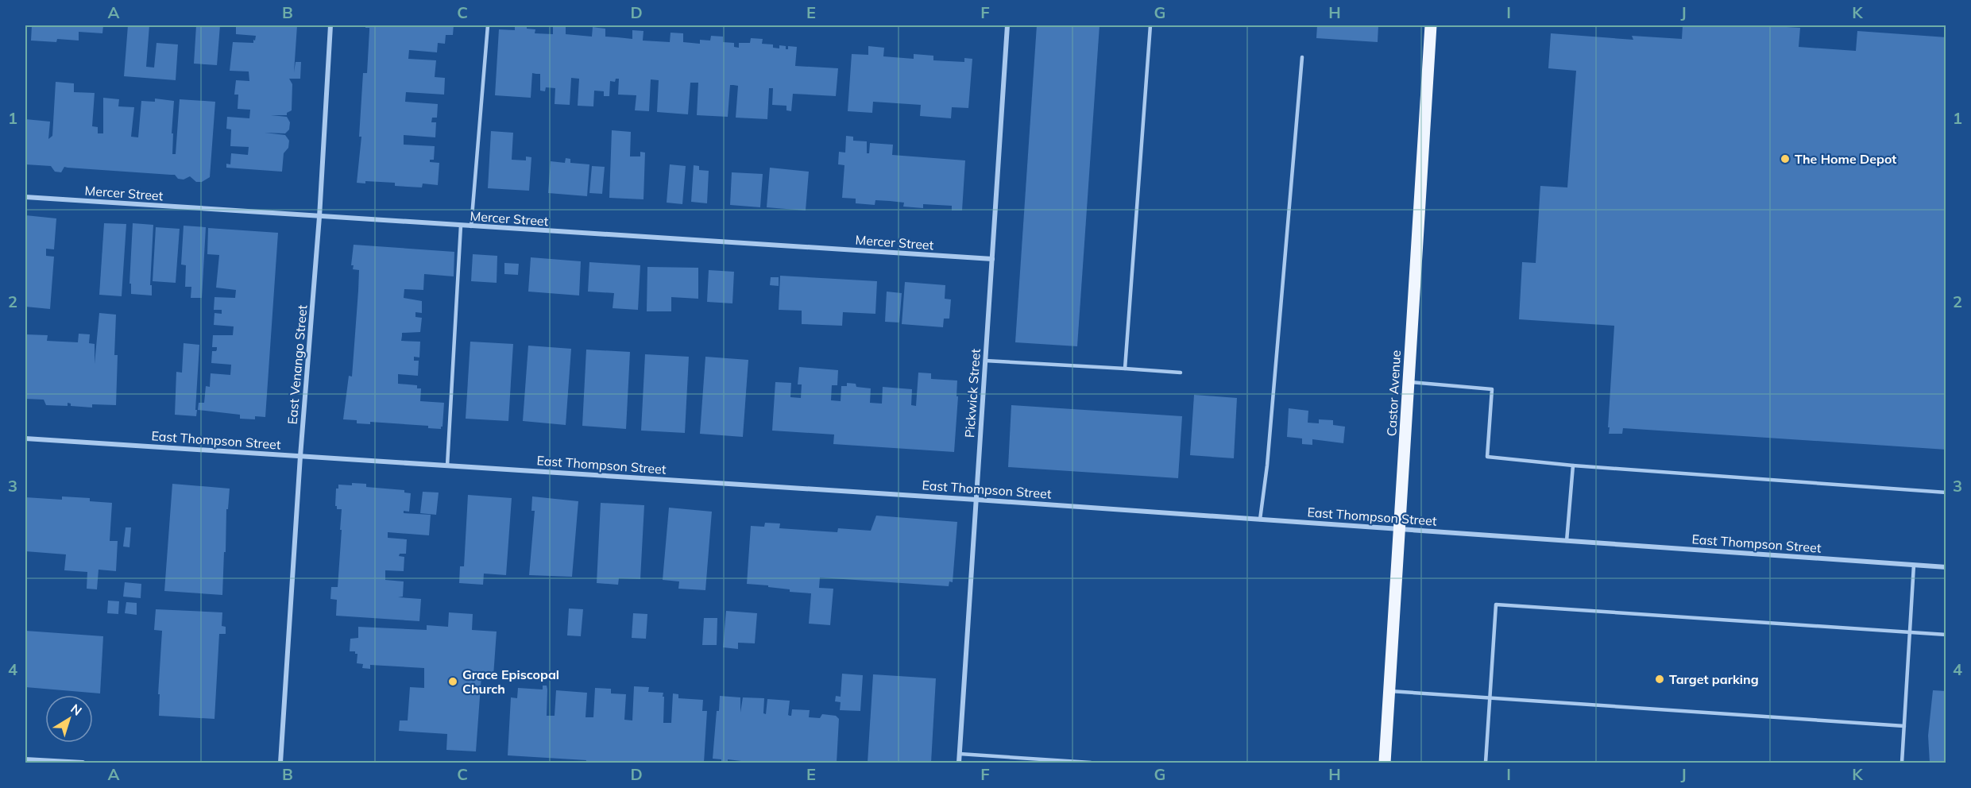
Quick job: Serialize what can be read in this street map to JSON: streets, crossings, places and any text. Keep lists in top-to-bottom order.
{
  "streets": {
    "main road": ["Castor Avenue"],
    "street": [
      "Mercer Street",
      "East Venango Street",
      "Pickwick Street",
      "East Thompson Street"
    ]
  },
  "crossings": [
    ["Mercer Street", "East Venango Street"],
    ["Mercer Street", "Pickwick Street"],
    ["East Venango Street", "East Thompson Street"],
    ["Pickwick Street", "East Thompson Street"],
    ["Castor Avenue", "East Thompson Street"]
  ],
  "places": ["The Home Depot", "Target parking", "Grace Episcopal Church"],
  "north": "top right",
  "grid": {
    "columns": [
      "A",
      "B",
      "C",
      "D",
      "E",
      "F",
      "G",
      "H",
      "I",
      "J",
      "K"
    ],
    "rows": [
      "1",
      "2",
      "3",
      "4"
    ]
  }
}
